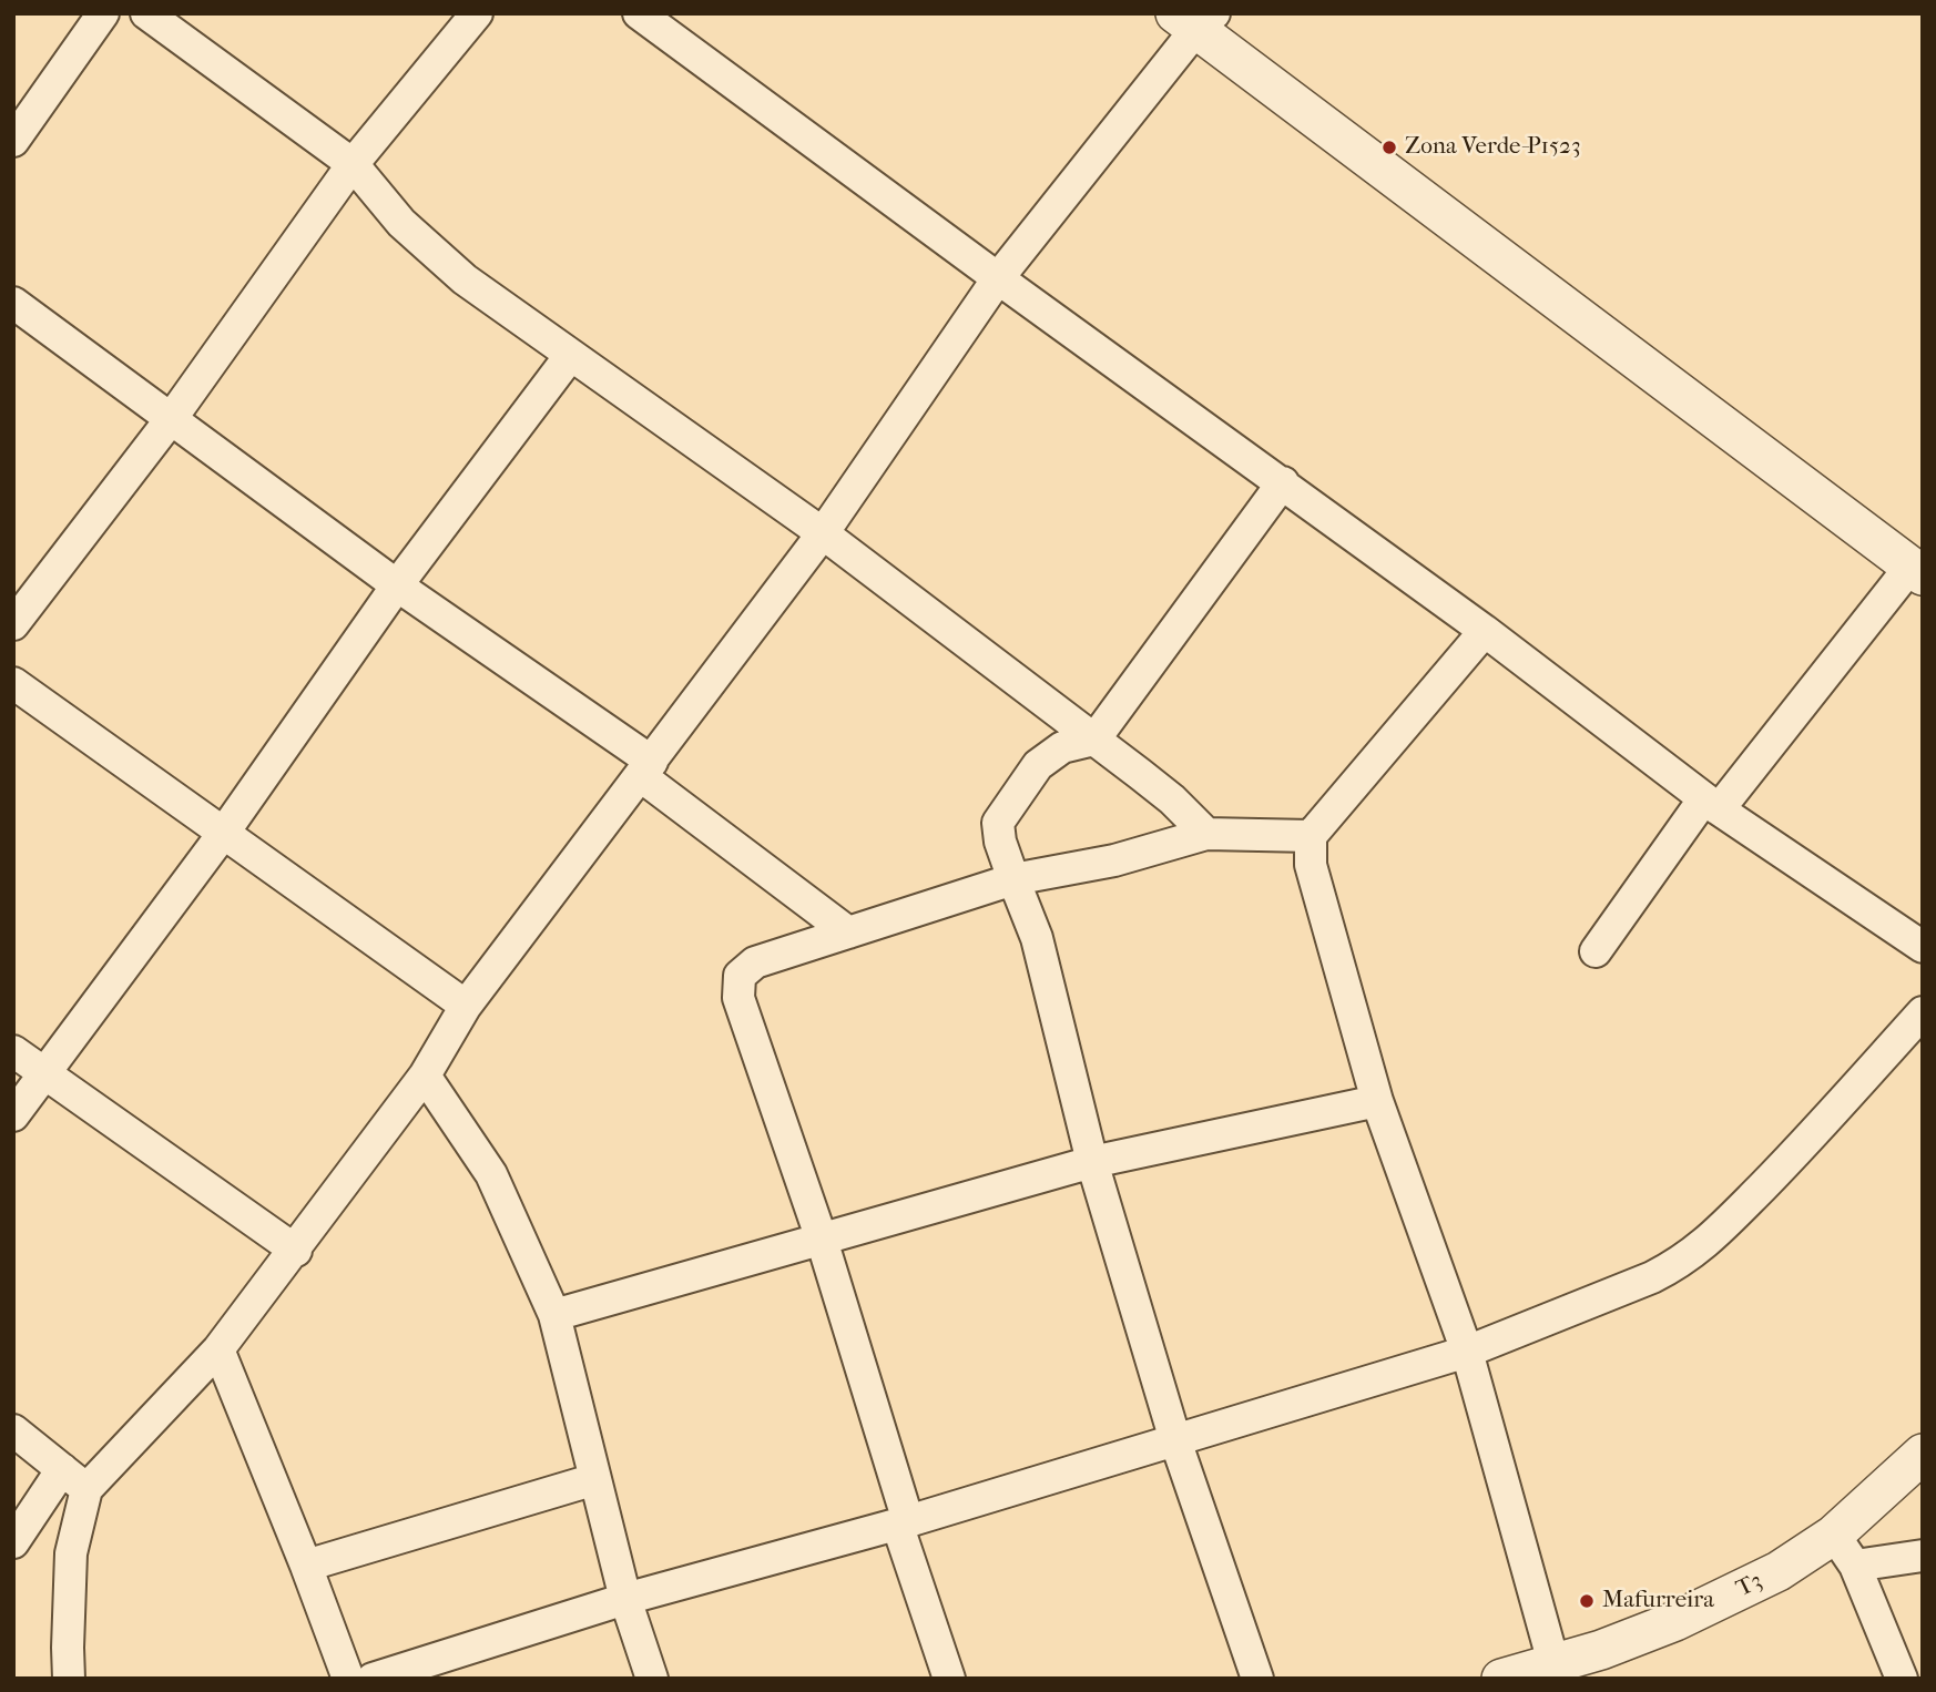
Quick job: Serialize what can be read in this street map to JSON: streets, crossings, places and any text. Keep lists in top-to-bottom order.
{
  "streets": {
    "street": ["T3"]
  },
  "places": ["Zona Verde-P1523", "Mafurreira"]
}
